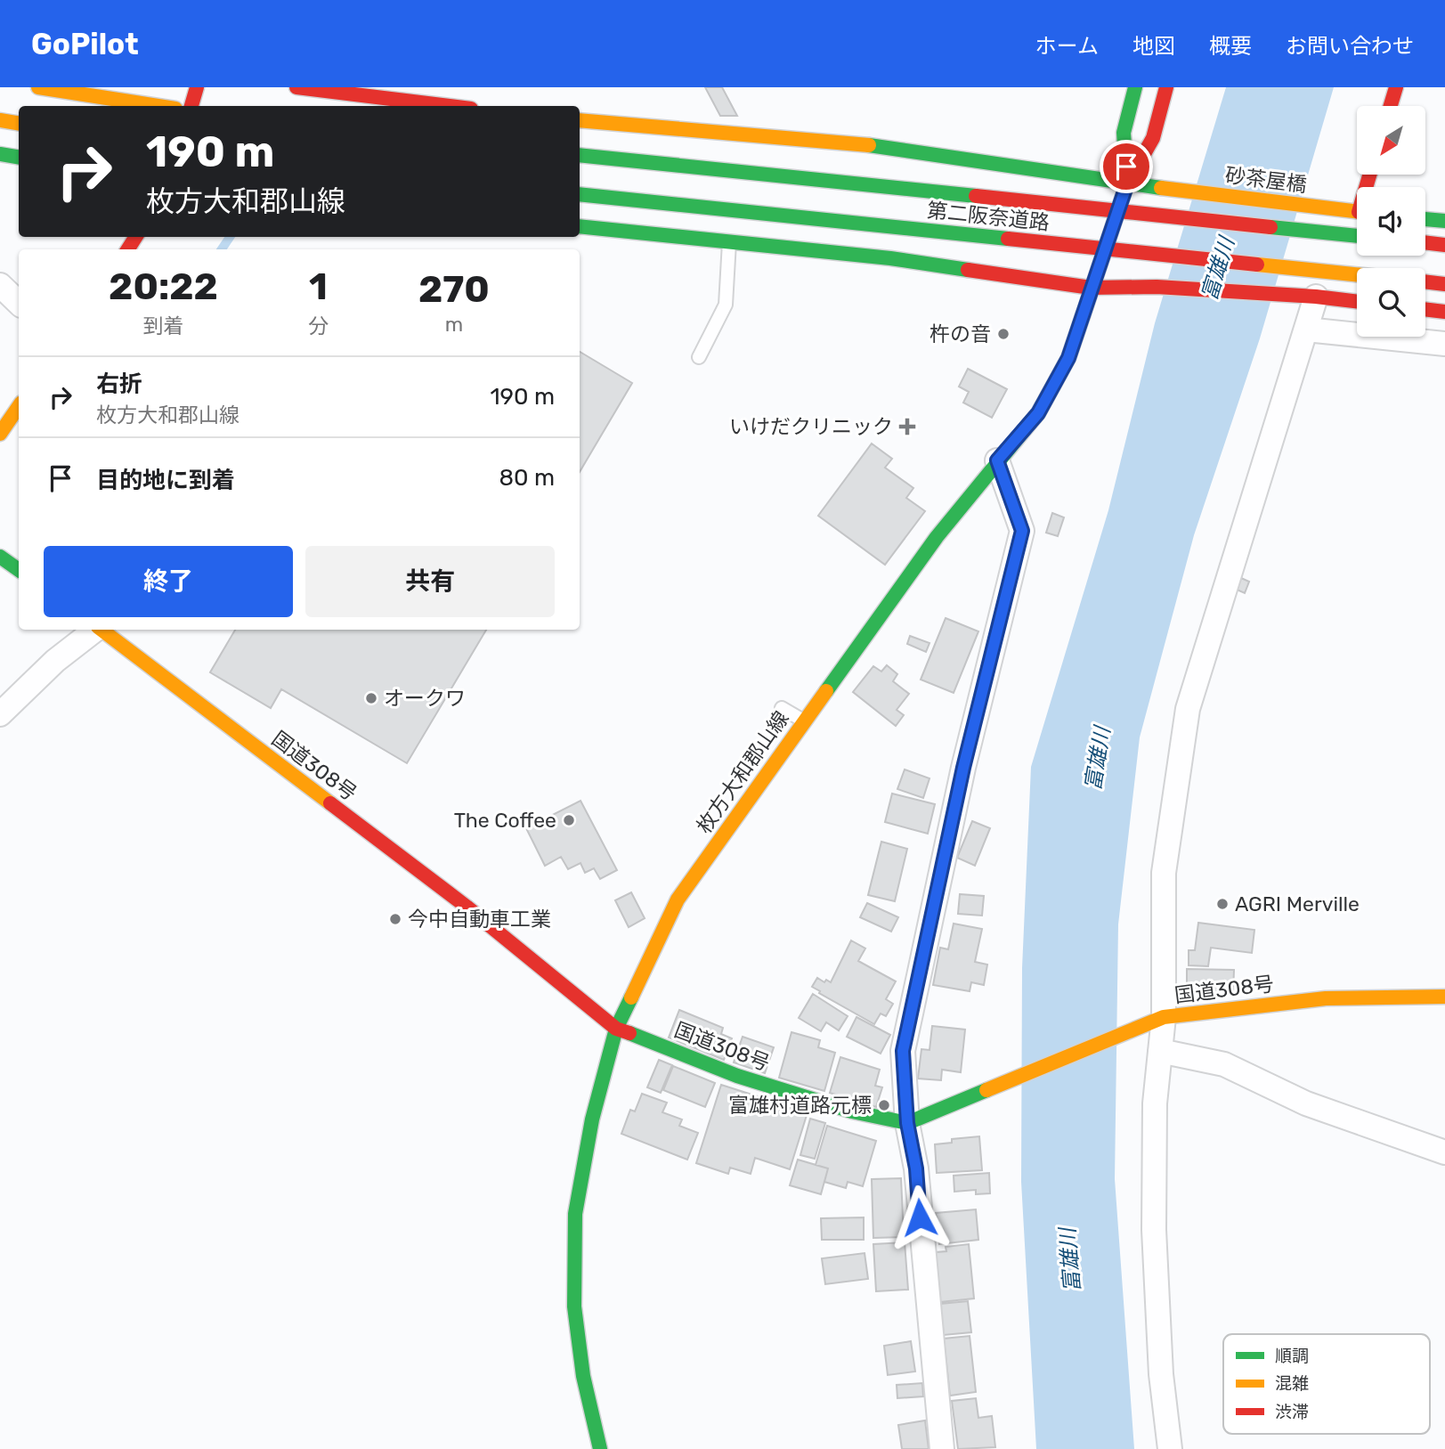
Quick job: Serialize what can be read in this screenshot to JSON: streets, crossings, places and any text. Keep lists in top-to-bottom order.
{
  "streets": {
    "main road": [
      "砂茶屋橋",
      "第二阪奈道路",
      "国道308号",
      "枚方大和郡山線"
    ]
  },
  "crossings": [
    ["砂茶屋橋", "枚方大和郡山線"],
    ["国道308号", "枚方大和郡山線"]
  ],
  "water": ["富雄川"],
  "places": {
    "other": [
      "杵の音",
      "オークワ",
      "The Coffee",
      "AGRI Merville",
      "今中自動車工業",
      "富雄村道路元標"
    ],
    "health": ["いけだクリニック"]
  },
  "legend": ["順調", "混雑", "渋滞"],
  "north": "bottom left",
  "page": {
    "header": "GoPilot",
    "nav": [
      "ホーム",
      "地図",
      "概要",
      "お問い合わせ"
    ],
    "turn": ["190 m", "枚方大和郡山線"],
    "eta": [
      "20:22",
      "到着",
      "1",
      "分",
      "270",
      "m"
    ],
    "list": [
      {
        "name": "右折",
        "note": "枚方大和郡山線",
        "value": "190 m"
      },
      {
        "name": "目的地に到着",
        "value": "80 m"
      }
    ],
    "buttons": ["終了", "共有"]
  }
}
